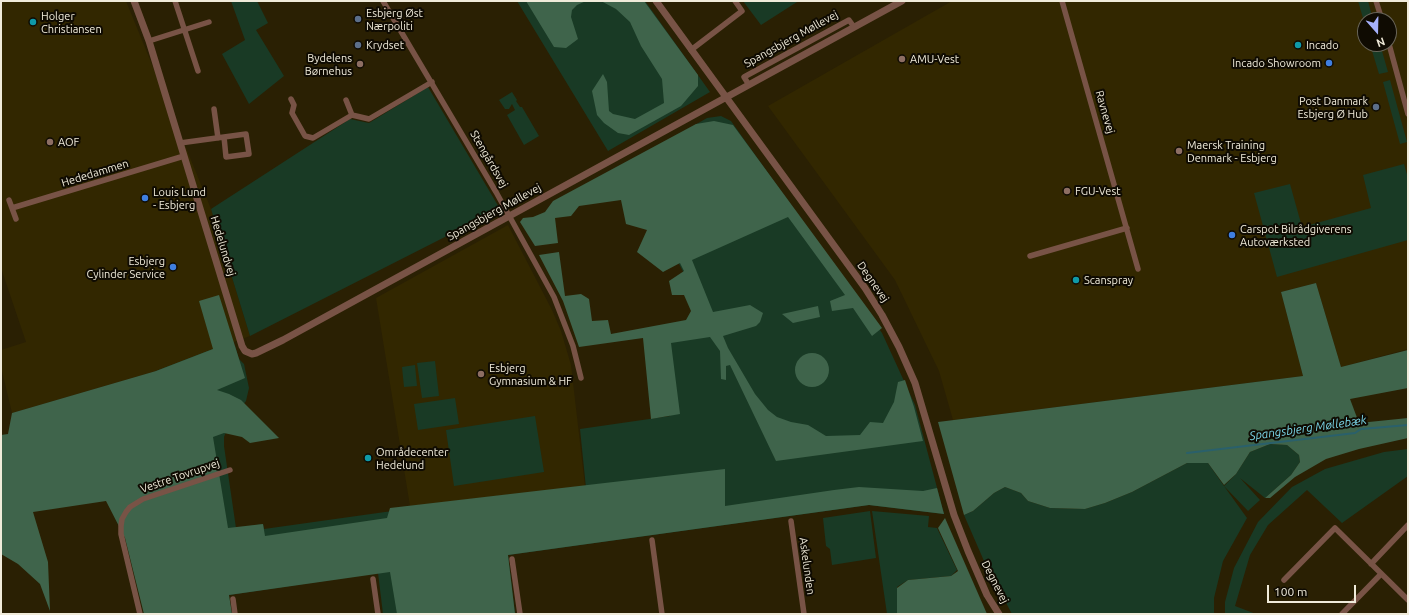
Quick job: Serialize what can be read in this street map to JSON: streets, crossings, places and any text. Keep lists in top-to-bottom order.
{
  "streets": {
    "street": [
      "Spangsbjerg Møllevej",
      "Ravnevej",
      "Stengårdsvej",
      "Hededammen",
      "Hedelundvej",
      "Degnevej",
      "Vestre Tovrupvej",
      "Askelunden"
    ]
  },
  "crossings": [
    ["Spangsbjerg Møllevej", "Stengårdsvej"],
    ["Spangsbjerg Møllevej", "Hedelundvej"],
    ["Spangsbjerg Møllevej", "Degnevej"],
    ["Hededammen", "Hedelundvej"]
  ],
  "water": ["Spangsbjerg Møllebæk"],
  "places": [
    "Esbjerg Øst Nærpoliti",
    "Holger Christiansen",
    "Krydset",
    "Incado",
    "AMU-Vest",
    "Incado Showroom",
    "Bydelens Børnehus",
    "Post Danmark Esbjerg Ø Hub",
    "AOF",
    "Maersk Training Denmark - Esbjerg",
    "FGU-Vest",
    "Louis Lund - Esbjerg",
    "Carspot Bilrådgiverens Autoværksted",
    "Esbjerg Cylinder Service",
    "Scanspray",
    "Esbjerg Gymnasium & HF",
    "Områdecenter Hedelund"
  ],
  "scale_bar": "100 m",
  "north": "bottom"
}
